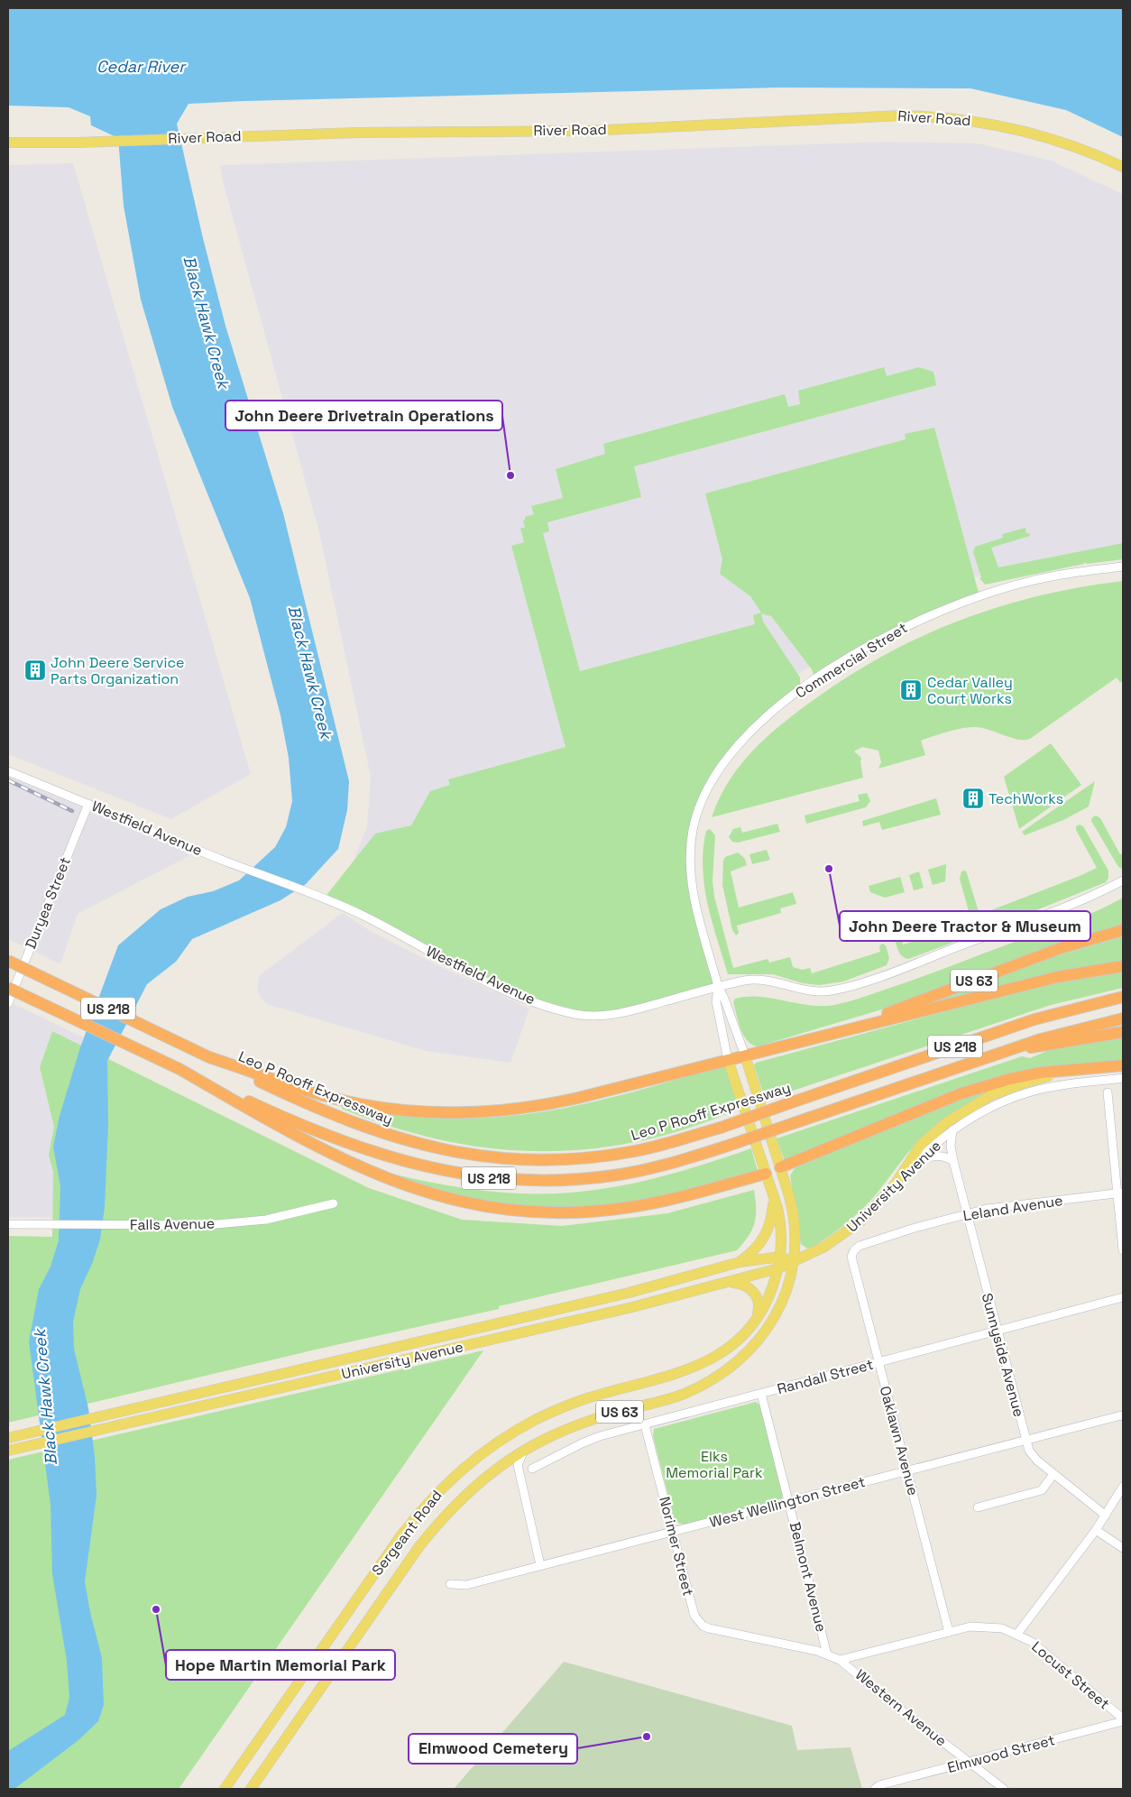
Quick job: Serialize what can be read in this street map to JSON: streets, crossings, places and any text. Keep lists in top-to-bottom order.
{
  "streets": {
    "highway": ["US 63", "US 218", "Leo P Rooff Expressway"],
    "main road": ["River Road", "University Avenue", "Sergeant Road"],
    "street": [
      "Commercial Street",
      "Westfield Avenue",
      "Duryea Street",
      "Leland Avenue",
      "Falls Avenue",
      "Sunnyside Avenue",
      "Randall Street",
      "Oaklawn Avenue",
      "West Wellington Street",
      "Norimer Street",
      "Belmont Avenue",
      "Locust Street",
      "Western Avenue",
      "Elmwood Street"
    ]
  },
  "crossings": [
    ["Commercial Street", "Westfield Avenue"],
    ["Westfield Avenue", "Duryea Street"],
    ["US 63", "Sergeant Road"],
    ["US 218", "Leo P Rooff Expressway"],
    ["University Avenue", "Sunnyside Avenue"],
    ["University Avenue", "Sergeant Road"],
    ["Leland Avenue", "Sunnyside Avenue"],
    ["Leland Avenue", "Oaklawn Avenue"],
    ["Sunnyside Avenue", "Randall Street"],
    ["Sunnyside Avenue", "West Wellington Street"],
    ["Randall Street", "Oaklawn Avenue"],
    ["Randall Street", "Norimer Street"],
    ["Randall Street", "Belmont Avenue"],
    ["Oaklawn Avenue", "West Wellington Street"],
    ["Oaklawn Avenue", "Locust Street"],
    ["West Wellington Street", "Norimer Street"],
    ["West Wellington Street", "Belmont Avenue"],
    ["Norimer Street", "Western Avenue"],
    ["Belmont Avenue", "Western Avenue"],
    ["Locust Street", "Western Avenue"],
    ["Locust Street", "Elmwood Street"],
    ["Western Avenue", "Elmwood Street"]
  ],
  "water": ["Cedar River", "Black Hawk Creek"],
  "parks": ["Elks Memorial Park"],
  "places": {
    "other": [
      "John Deere Drivetrain Operations",
      "John Deere Tractor & Museum",
      "Hope Martin Memorial Park",
      "Elmwood Cemetery"
    ],
    "building": ["John Deere Service Parts Organization", "Cedar Valley Court Works", "TechWorks"]
  }
}
